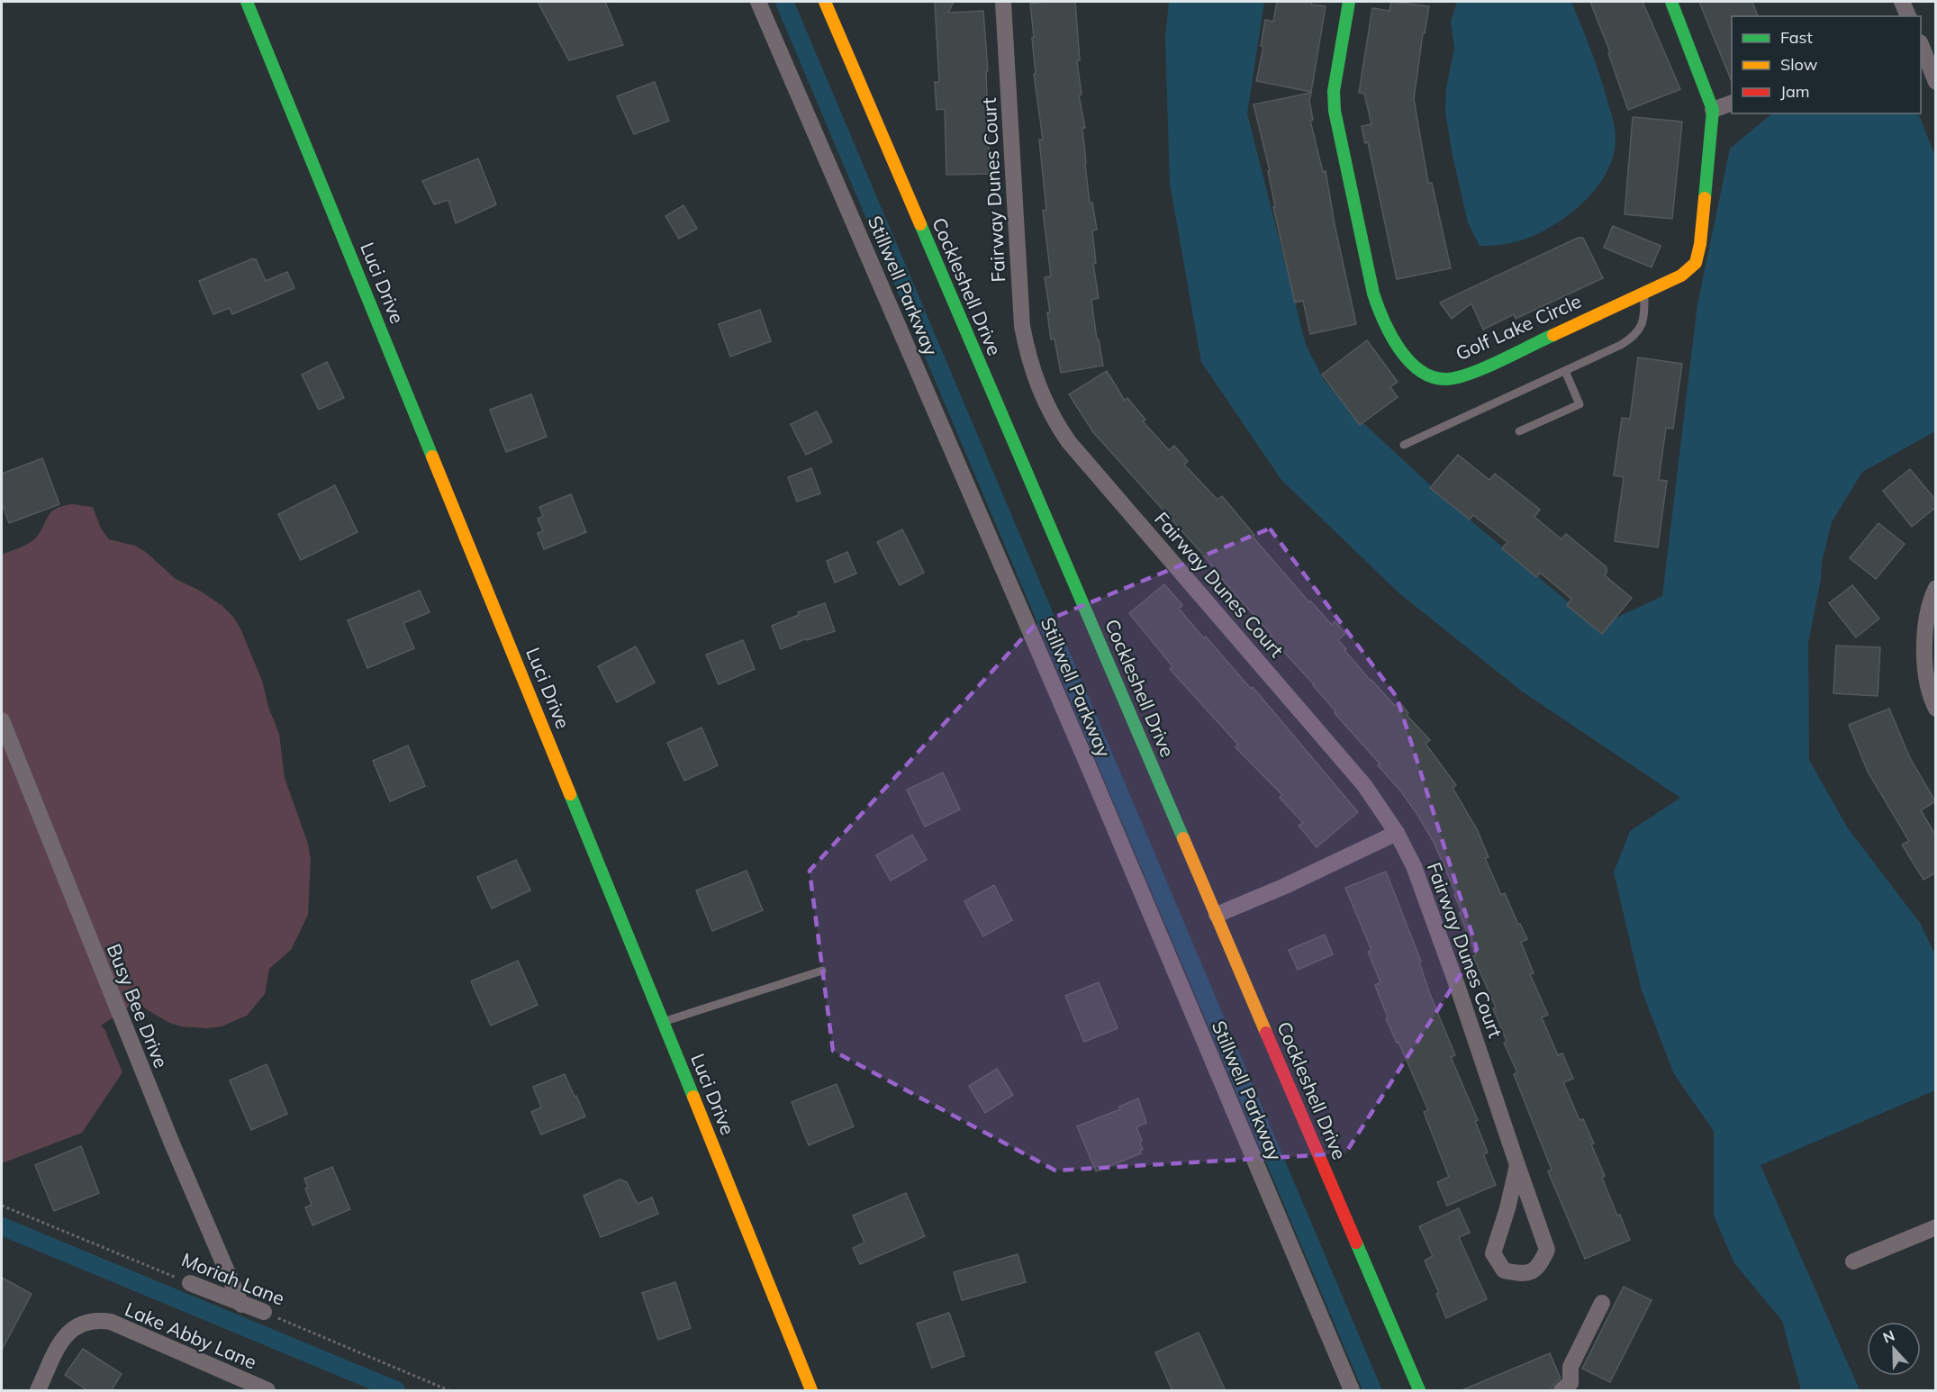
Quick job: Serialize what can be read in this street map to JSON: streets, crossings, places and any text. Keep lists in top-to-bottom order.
{
  "streets": {
    "street": [
      "Fairway Dunes Court",
      "Luci Drive",
      "Stillwell Parkway",
      "Cockleshell Drive",
      "Golf Lake Circle",
      "Busy Bee Drive",
      "Moriah Lane",
      "Lake Abby Lane"
    ]
  },
  "crossings": [
    ["Busy Bee Drive", "Moriah Lane"]
  ],
  "legend": ["Fast", "Slow", "Jam"],
  "north": "top"
}
